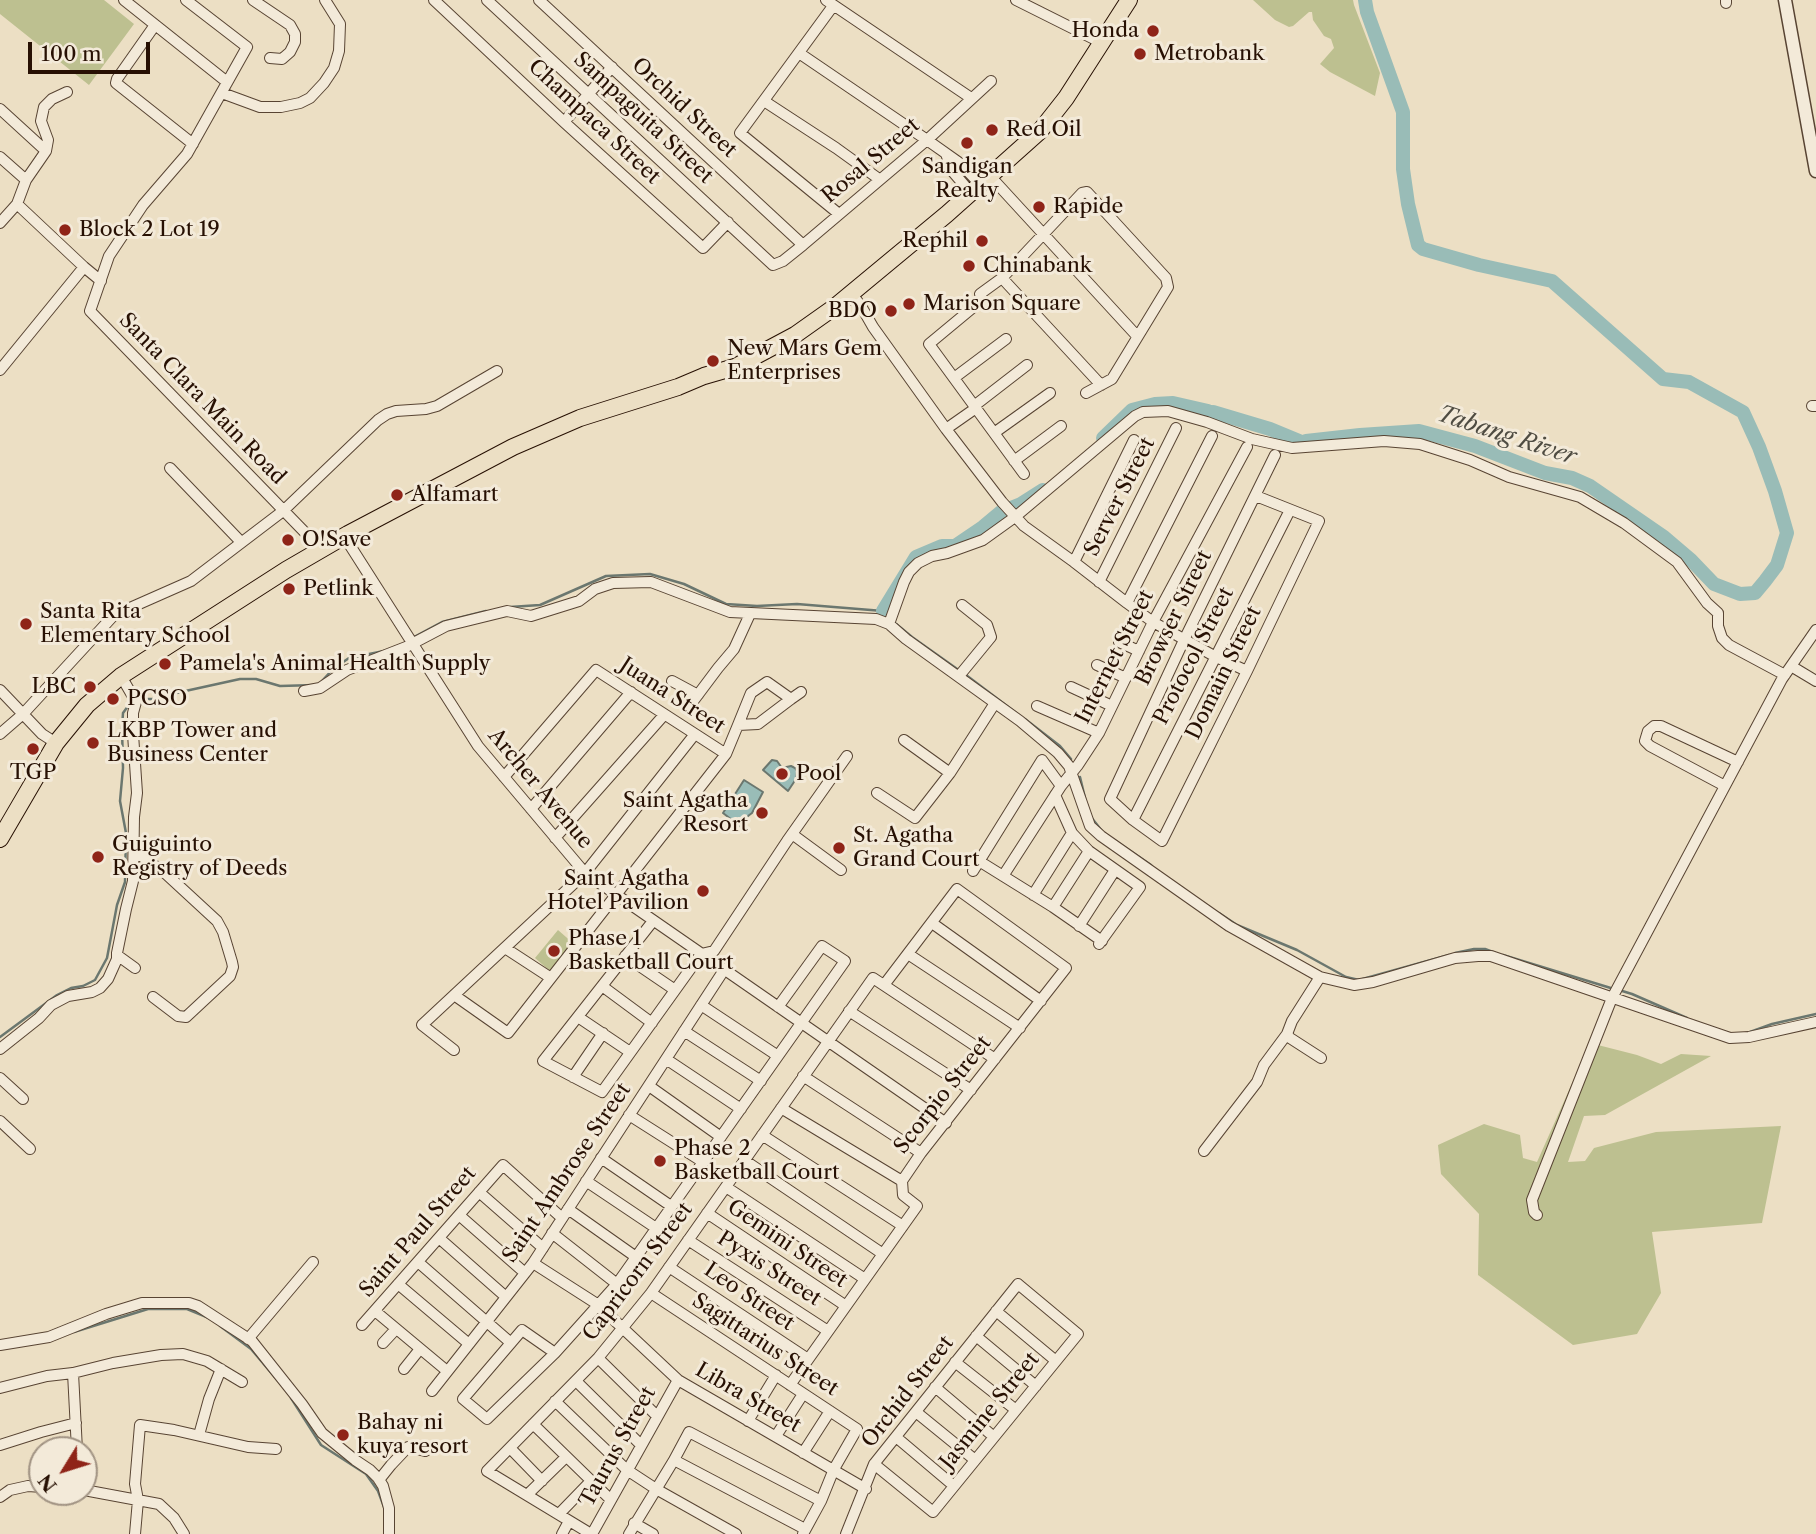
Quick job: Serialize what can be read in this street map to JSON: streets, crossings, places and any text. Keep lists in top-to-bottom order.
{
  "streets": {
    "street": [
      "Orchid Street",
      "Sampaguita Street",
      "Champaca Street",
      "Rosal Street",
      "Santa Clara Main Road",
      "Server Street",
      "Browser Street",
      "Protocol Street",
      "Internet Street",
      "Domain Street",
      "Juana Street",
      "Archer Avenue",
      "Scorpio Street",
      "Saint Ambrose Street",
      "Saint Paul Street",
      "Gemini Street",
      "Pyxis Street",
      "Capricorn Street",
      "Leo Street",
      "Sagittarius Street",
      "Libra Street",
      "Jasmine Street",
      "Taurus Street"
    ]
  },
  "crossings": [
    ["Orchid Street", "Rosal Street"],
    ["Orchid Street", "Libra Street"],
    ["Orchid Street", "Jasmine Street"],
    ["Sampaguita Street", "Champaca Street"],
    ["Sampaguita Street", "Rosal Street"],
    ["Browser Street", "Protocol Street"],
    ["Browser Street", "Domain Street"],
    ["Protocol Street", "Domain Street"],
    ["Juana Street", "Archer Avenue"],
    ["Archer Avenue", "Scorpio Street"],
    ["Archer Avenue", "Saint Ambrose Street"],
    ["Archer Avenue", "Capricorn Street"],
    ["Scorpio Street", "Gemini Street"],
    ["Scorpio Street", "Pyxis Street"],
    ["Scorpio Street", "Leo Street"],
    ["Scorpio Street", "Sagittarius Street"],
    ["Saint Ambrose Street", "Saint Paul Street"],
    ["Saint Ambrose Street", "Libra Street"],
    ["Gemini Street", "Capricorn Street"],
    ["Pyxis Street", "Capricorn Street"],
    ["Capricorn Street", "Leo Street"],
    ["Capricorn Street", "Sagittarius Street"],
    ["Capricorn Street", "Libra Street"],
    ["Sagittarius Street", "Libra Street"],
    ["Libra Street", "Taurus Street"]
  ],
  "water": ["Tabang River"],
  "places": [
    "Honda",
    "Metrobank",
    "Red Oil",
    "Sandigan Realty",
    "Rapide",
    "Block 2 Lot 19",
    "Rephil",
    "Chinabank",
    "Marison Square",
    "BDO",
    "New Mars Gem Enterprises",
    "Alfamart",
    "O!Save",
    "Petlink",
    "Santa Rita Elementary School",
    "Pamela's Animal Health Supply",
    "LBC",
    "PCSO",
    "LKBP Tower and Business Center",
    "TGP",
    "Pool",
    "Saint Agatha Resort",
    "St. Agatha Grand Court",
    "Guiguinto Registry of Deeds",
    "Saint Agatha Hotel Pavilion",
    "Phase 1 Basketball Court",
    "Phase 2 Basketball Court",
    "Bahay ni kuya resort"
  ],
  "scale_bar": "100 m",
  "north": "bottom left"
}
